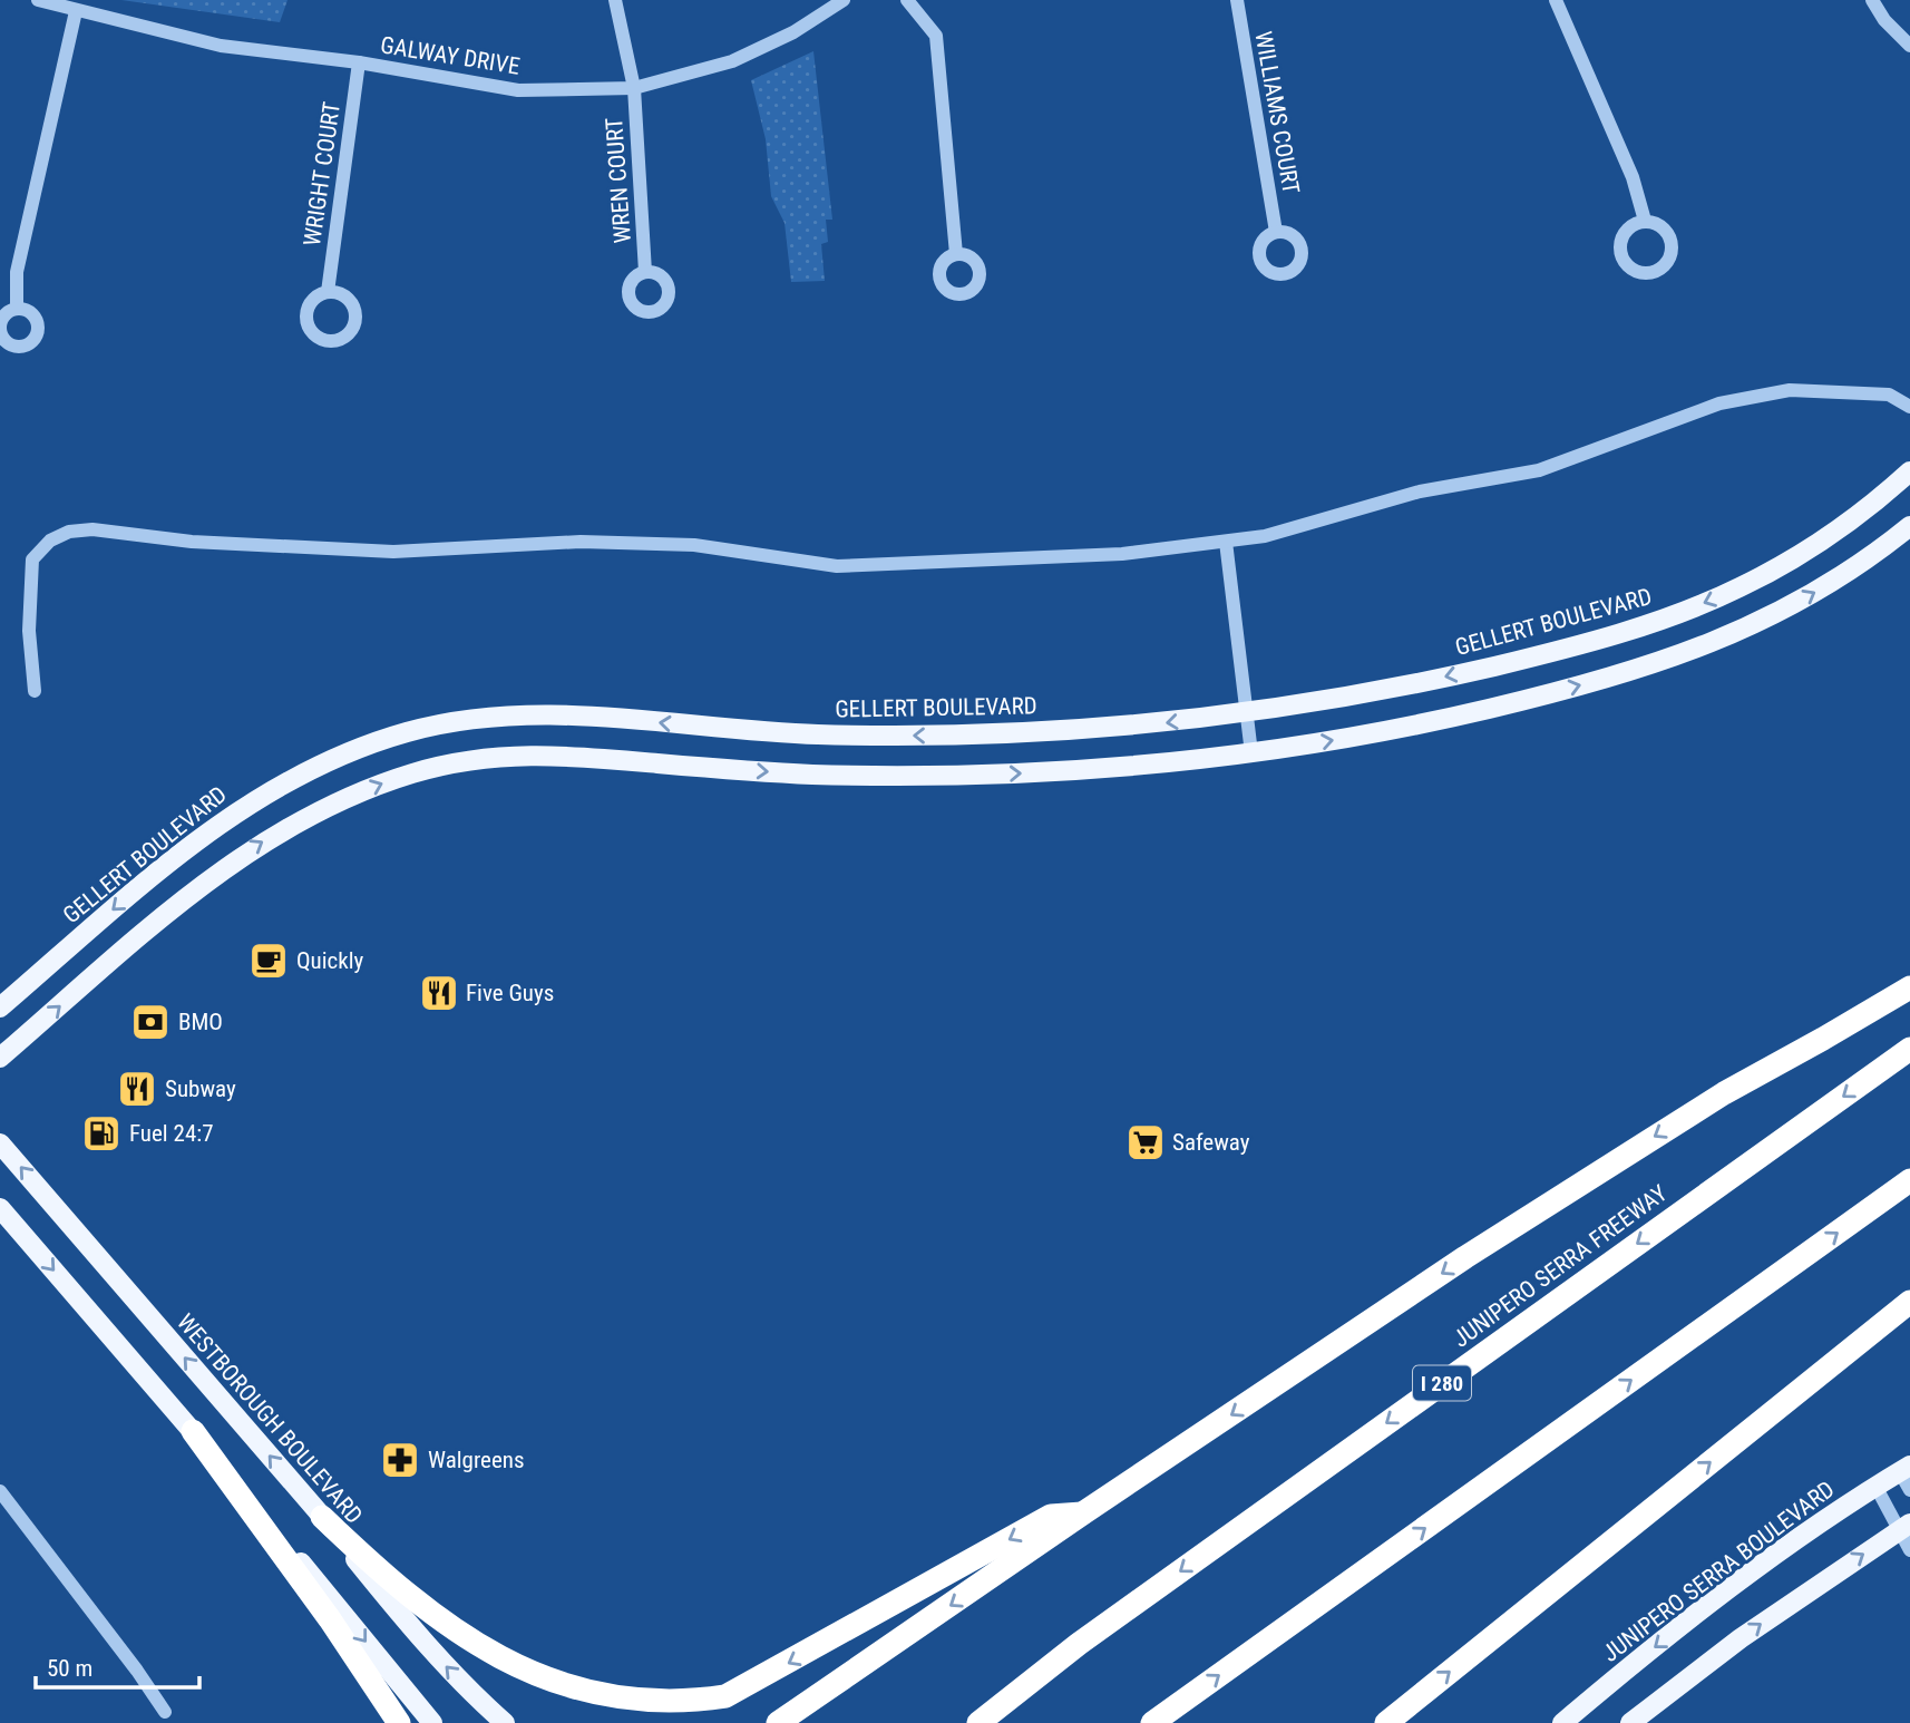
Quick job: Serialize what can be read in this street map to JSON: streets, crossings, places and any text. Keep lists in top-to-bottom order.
{
  "streets": {
    "highway": ["JUNIPERO SERRA FREEWAY", "I 280"],
    "main road": ["GELLERT BOULEVARD", "WESTBOROUGH BOULEVARD", "JUNIPERO SERRA BOULEVARD"],
    "street": [
      "GALWAY DRIVE",
      "WILLIAMS COURT",
      "WRIGHT COURT",
      "WREN COURT"
    ]
  },
  "crossings": [
    ["GALWAY DRIVE", "WRIGHT COURT"],
    ["GALWAY DRIVE", "WREN COURT"]
  ],
  "places": {
    "cafe": ["Quickly"],
    "restaurant": ["Five Guys", "Subway"],
    "bank": ["BMO"],
    "fuel station": ["Fuel 24:7"],
    "supermarket": ["Safeway"],
    "pharmacy": ["Walgreens"]
  },
  "scale_bar": "50 m"
}
